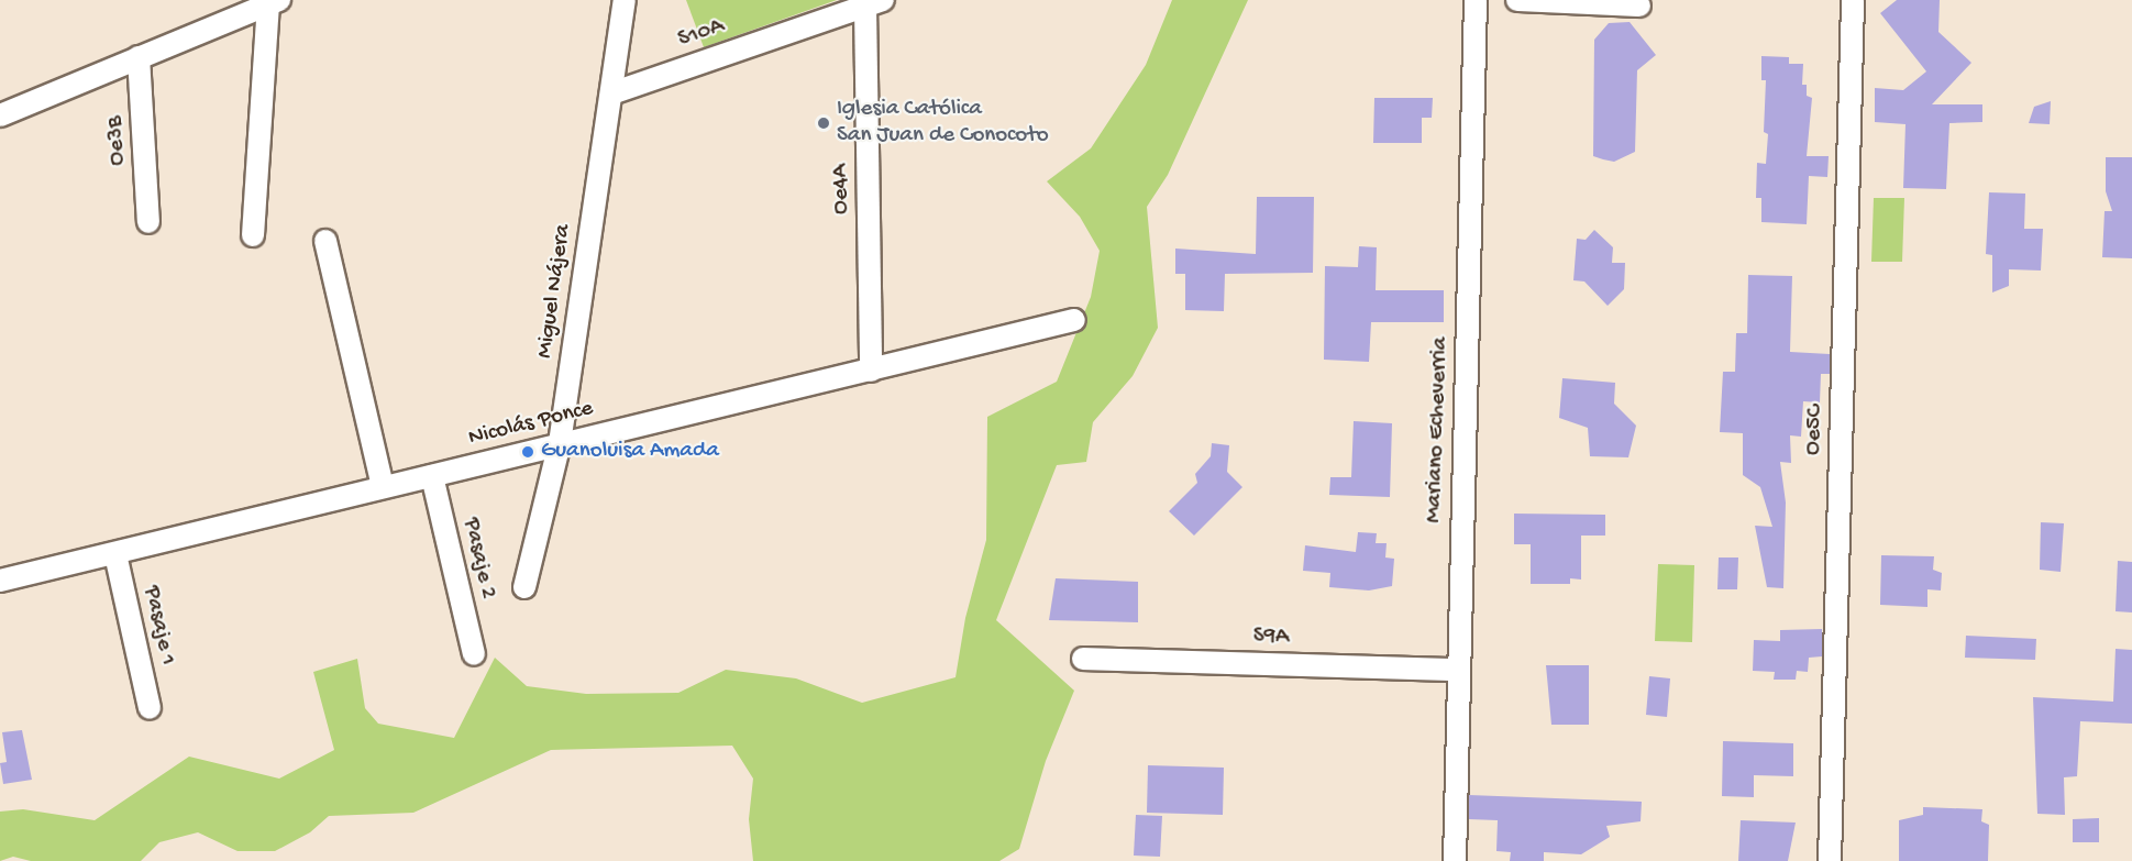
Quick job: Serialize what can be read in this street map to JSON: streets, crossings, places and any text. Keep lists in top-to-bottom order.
{
  "streets": {
    "street": [
      "S10A",
      "Oe3B",
      "Oe4A",
      "Miguel Nájera",
      "Nicolás Ponce",
      "Mariano Echeverria",
      "Oe5C",
      "Pasaje 2",
      "Pasaje 1",
      "S9A"
    ]
  },
  "crossings": [
    ["S10A", "Oe4A"],
    ["S10A", "Miguel Nájera"],
    ["Oe4A", "Nicolás Ponce"],
    ["Miguel Nájera", "Nicolás Ponce"],
    ["Nicolás Ponce", "Pasaje 2"],
    ["Nicolás Ponce", "Pasaje 1"],
    ["Mariano Echeverria", "S9A"]
  ],
  "places": ["Iglesia Católica San Juan de Conocoto", "Guanoluisa Amada"]
}
